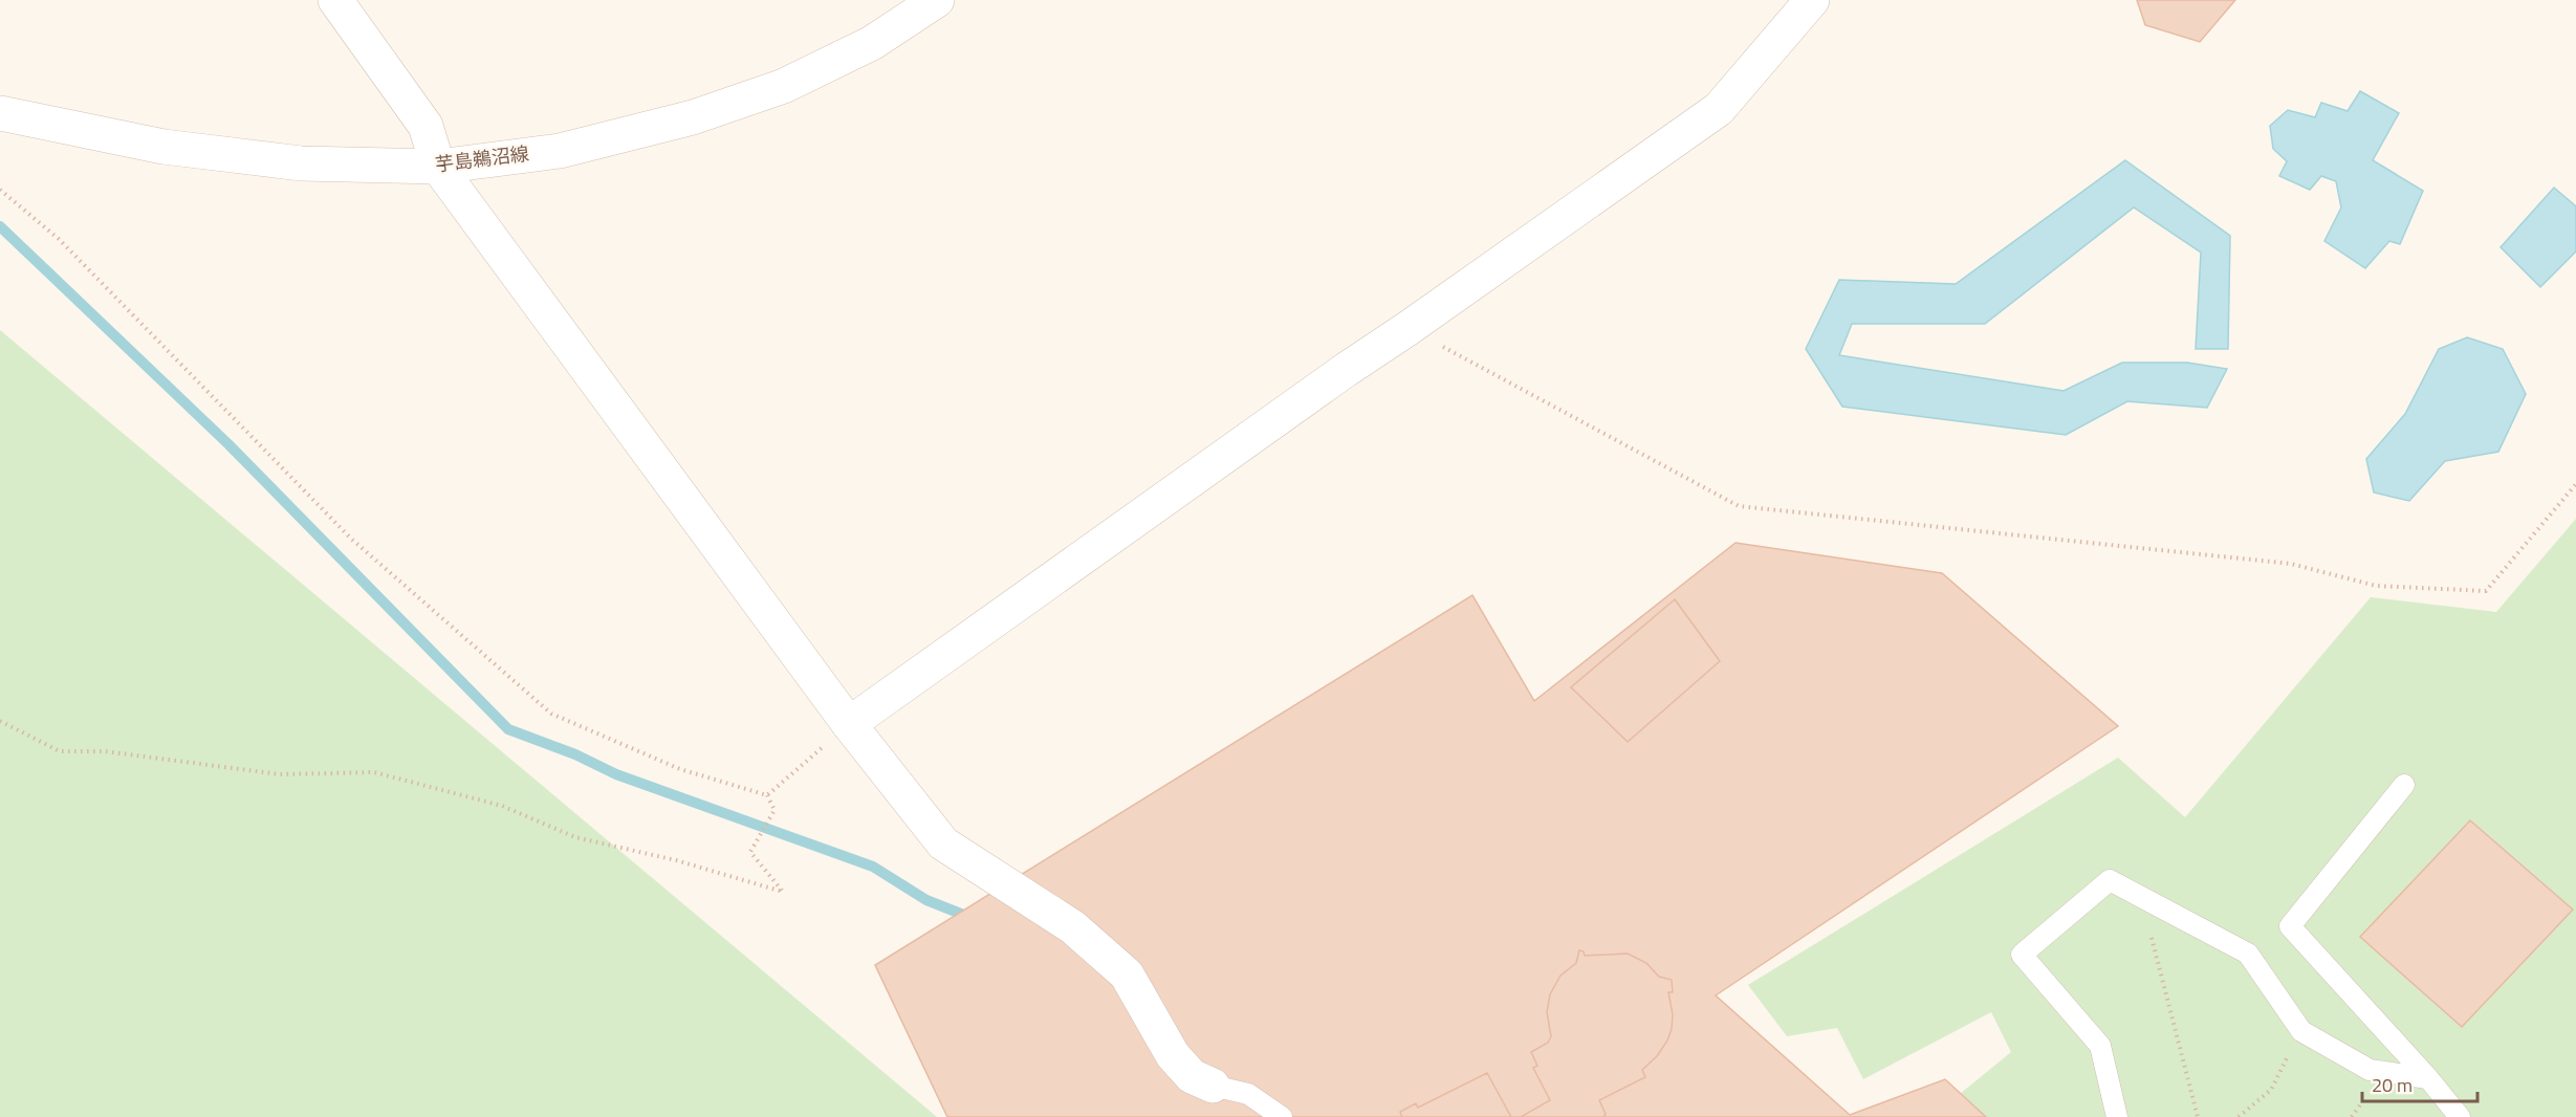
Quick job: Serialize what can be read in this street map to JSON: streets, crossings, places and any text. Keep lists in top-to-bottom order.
{
  "streets": {
    "street": ["芋島鵜沼線"]
  },
  "scale_bar": "20 m"
}
